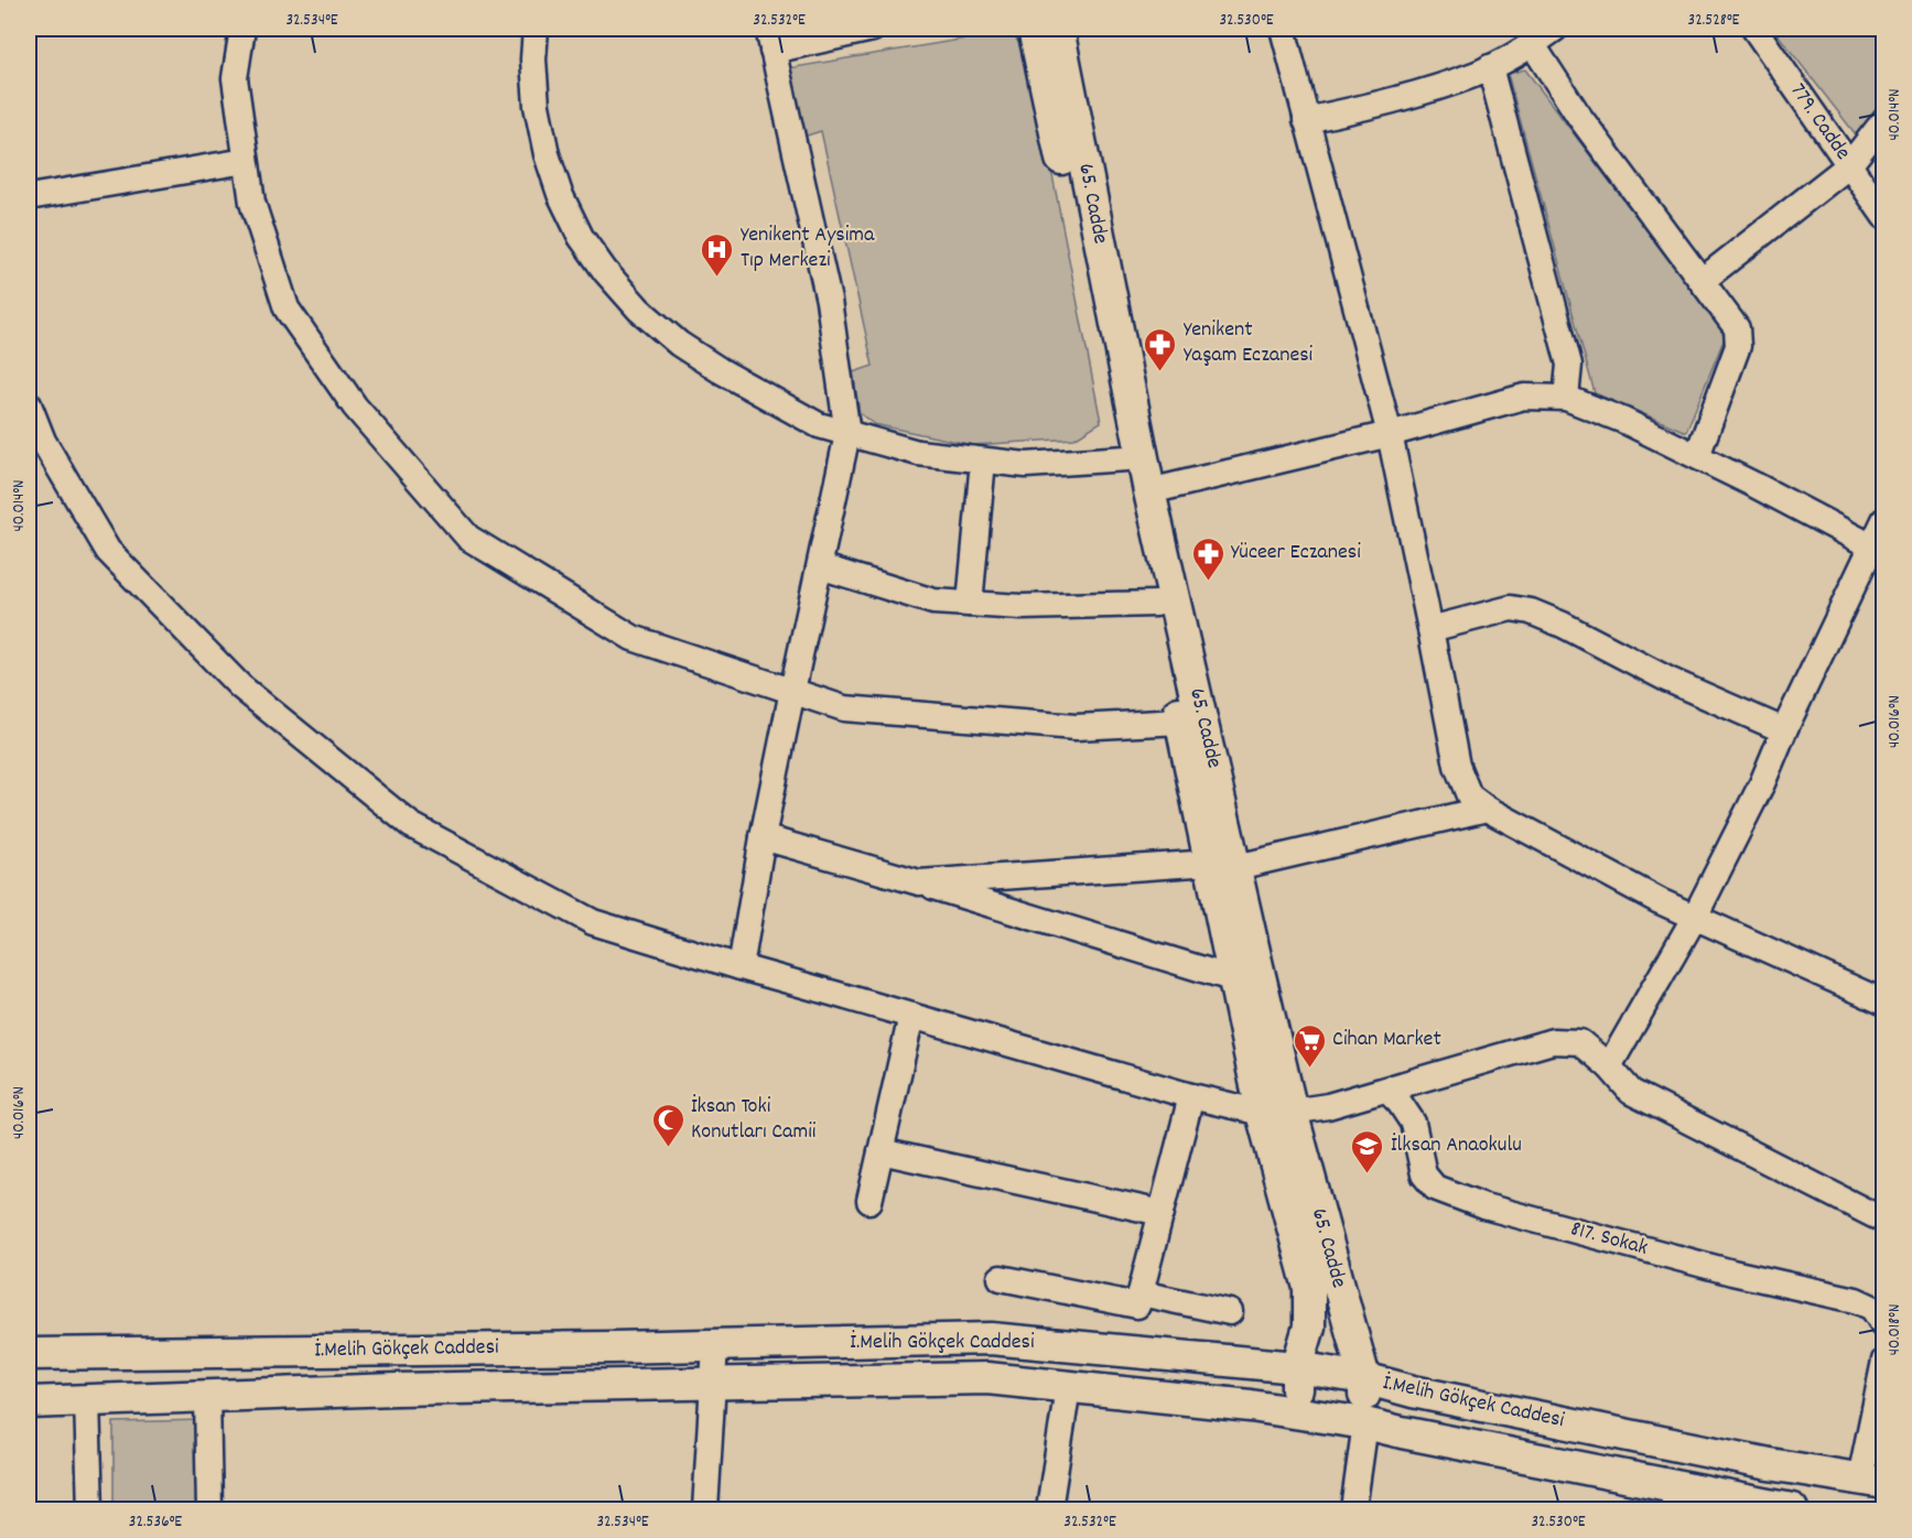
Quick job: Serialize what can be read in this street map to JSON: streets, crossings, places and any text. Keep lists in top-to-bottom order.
{
  "streets": {
    "main road": ["65. Cadde", "İ.Melih Gökçek Caddesi"],
    "street": ["779. Cadde", "817. Sokak"]
  },
  "crossings": [
    ["65. Cadde", "İ.Melih Gökçek Caddesi"]
  ],
  "places": {
    "hospital": ["Yenikent Aysima Tıp Merkezi"],
    "pharmacy": ["Yenikent Yaşam Eczanesi", "Yüceer Eczanesi"],
    "supermarket": ["Cihan Market"],
    "mosque": ["İksan Toki Konutları Camii"],
    "school or university": ["İlksan Anaokulu"]
  },
  "coordinates": [
    "32.534°E",
    "32.532°E",
    "32.530°E",
    "32.528°E",
    "40.014°N",
    "40.016°N",
    "40.018°N",
    "32.536°E"
  ]
}
